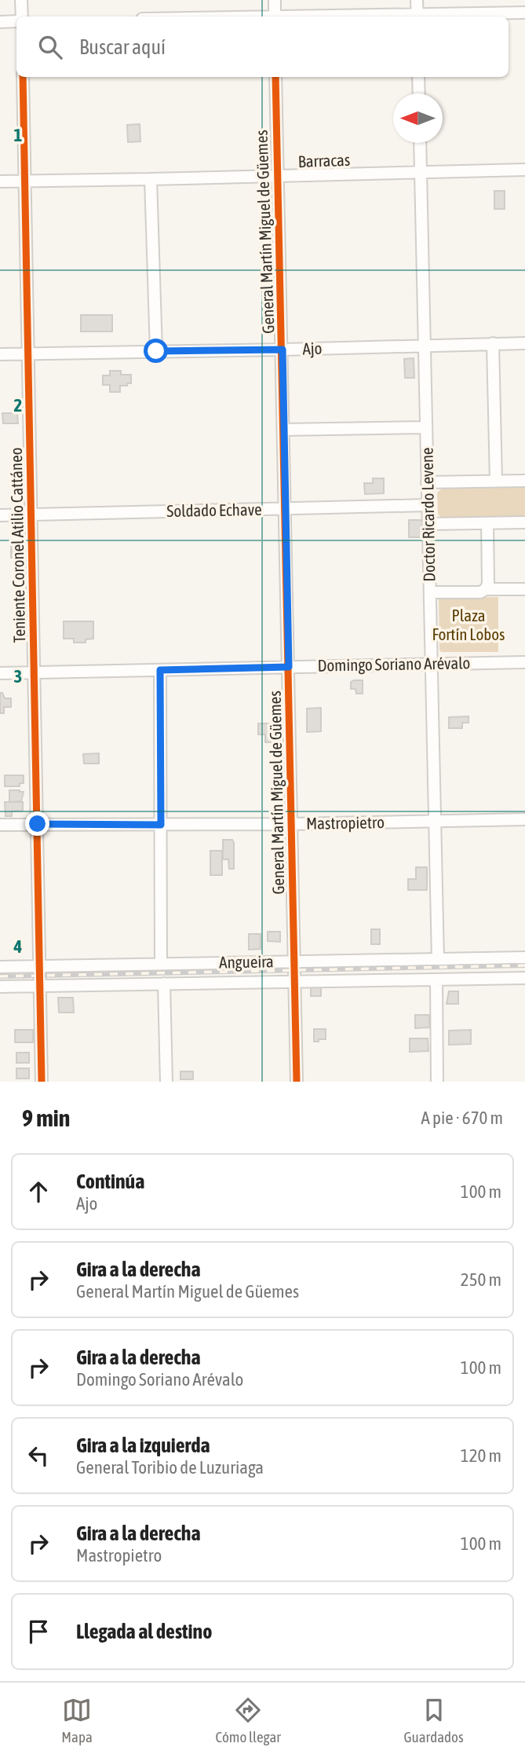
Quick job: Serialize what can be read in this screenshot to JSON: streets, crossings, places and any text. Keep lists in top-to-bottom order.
{
  "streets": {
    "street": [
      "Barracas",
      "General Martín Miguel de Güemes",
      "Ajo",
      "Soldado Echave",
      "Doctor Ricardo Levene",
      "Teniente Coronel Atilio Cattáneo",
      "Domingo Soriano Arévalo",
      "Mastropietro",
      "Angueira"
    ]
  },
  "crossings": [
    ["Barracas", "General Martín Miguel de Güemes"],
    ["Barracas", "Doctor Ricardo Levene"],
    ["Barracas", "Teniente Coronel Atilio Cattáneo"],
    ["General Martín Miguel de Güemes", "Ajo"],
    ["General Martín Miguel de Güemes", "Soldado Echave"],
    ["General Martín Miguel de Güemes", "Domingo Soriano Arévalo"],
    ["General Martín Miguel de Güemes", "Mastropietro"],
    ["General Martín Miguel de Güemes", "Angueira"],
    ["Ajo", "Doctor Ricardo Levene"],
    ["Ajo", "Teniente Coronel Atilio Cattáneo"],
    ["Soldado Echave", "Doctor Ricardo Levene"],
    ["Soldado Echave", "Teniente Coronel Atilio Cattáneo"],
    ["Doctor Ricardo Levene", "Domingo Soriano Arévalo"],
    ["Doctor Ricardo Levene", "Mastropietro"],
    ["Doctor Ricardo Levene", "Angueira"],
    ["Teniente Coronel Atilio Cattáneo", "Domingo Soriano Arévalo"],
    ["Teniente Coronel Atilio Cattáneo", "Mastropietro"],
    ["Teniente Coronel Atilio Cattáneo", "Angueira"]
  ],
  "parks": ["Plaza Fortín Lobos"],
  "north": "left",
  "page": {
    "search": "Buscar aquí",
    "heading": ["9 min", "A pie · 670 m"],
    "list": [
      ["Continúa", "Ajo", "100 m"],
      ["Gira a la derecha", "General Martín Miguel de Güemes", "250 m"],
      ["Gira a la derecha", "Domingo Soriano Arévalo", "100 m"],
      ["Gira a la izquierda", "General Toribio de Luzuriaga", "120 m"],
      ["Gira a la derecha", "Mastropietro", "100 m"],
      "Llegada al destino"
    ],
    "nav": ["Mapa", "Cómo llegar", "Guardados"]
  },
  "grid": {
    "rows": [
      "1",
      "2",
      "3",
      "4"
    ]
  }
}
